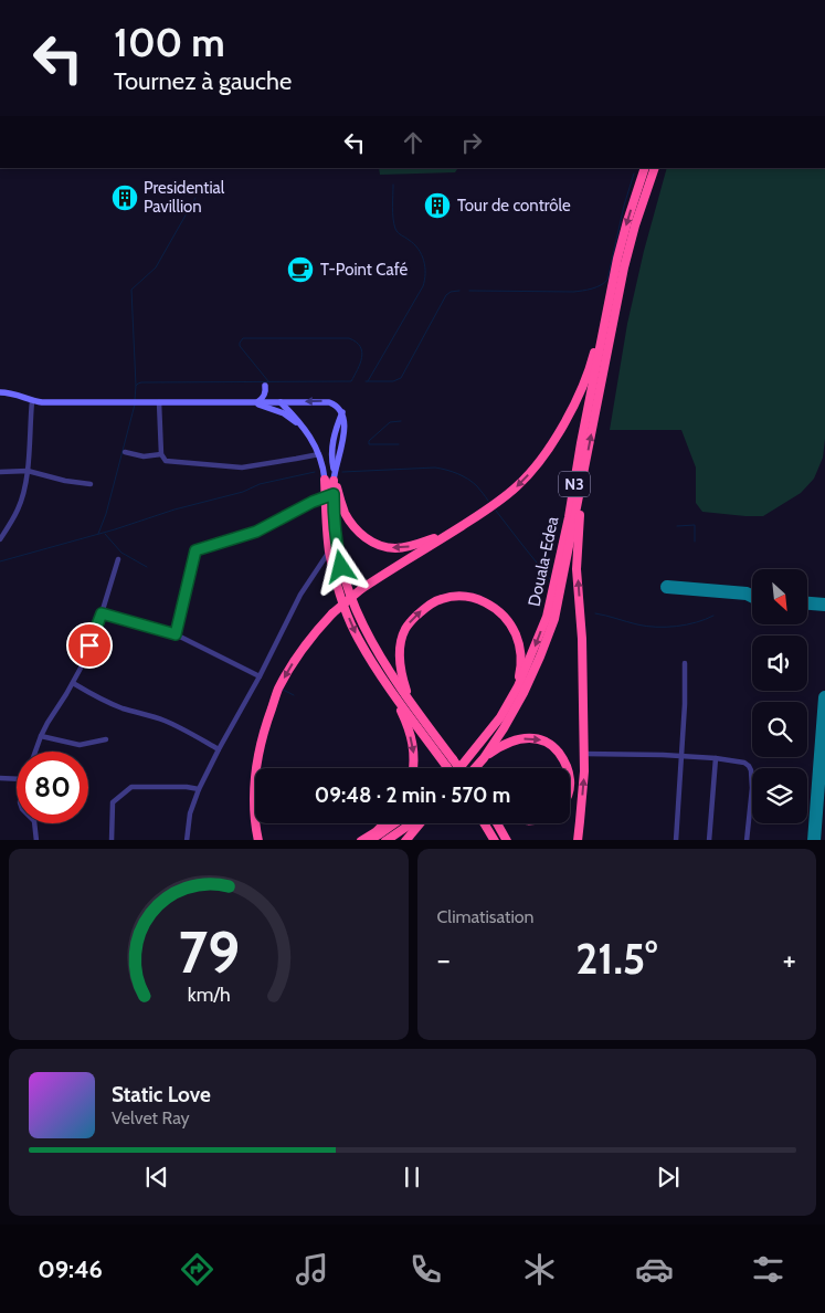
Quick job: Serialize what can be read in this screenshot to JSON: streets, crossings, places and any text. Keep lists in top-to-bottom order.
{
  "streets": {
    "highway": ["N3", "Douala-Edea"]
  },
  "places": {
    "building": ["Presidential Pavillion", "Tour de contrôle"],
    "cafe": ["T-Point Café"]
  },
  "north": "bottom right",
  "page": {
    "turn": ["100 m", "Tournez à gauche"],
    "limit": "80",
    "trip": "09:48 · 2 min · 570 m",
    "tile": "Climatisation",
    "heat": ["−", "21.5°", "+"],
    "song": ["Static Love", "Velvet Ray"],
    "tabs": "09:46",
    "gauge": ["79", "km/h"]
  }
}
